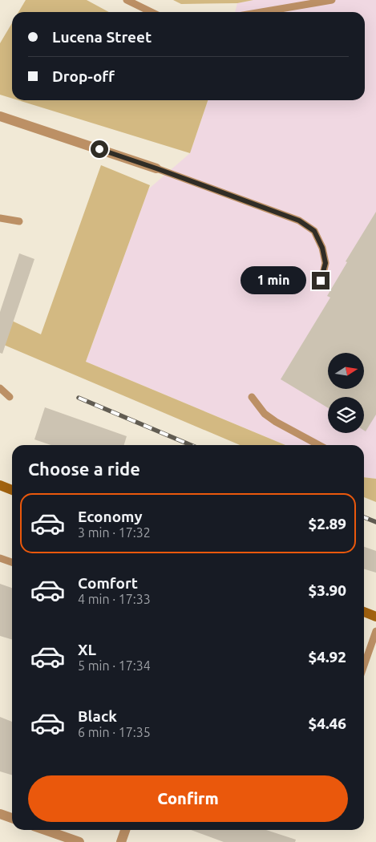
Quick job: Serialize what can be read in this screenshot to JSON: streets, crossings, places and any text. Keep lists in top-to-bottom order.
{
  "north": "right",
  "page": {
    "banner": ["Lucena Street", "Drop-off"],
    "bubble": "1 min",
    "heading": "Choose a ride",
    "list": [
      {
        "name": "Economy",
        "note": "3 min · 17:32",
        "value": "$2.89"
      },
      {
        "name": "Comfort",
        "note": "4 min · 17:33",
        "value": "$3.90"
      },
      {
        "name": "XL",
        "note": "5 min · 17:34",
        "value": "$4.92"
      },
      {
        "name": "Black",
        "note": "6 min · 17:35",
        "value": "$4.46"
      }
    ],
    "buttons": "Confirm"
  }
}
